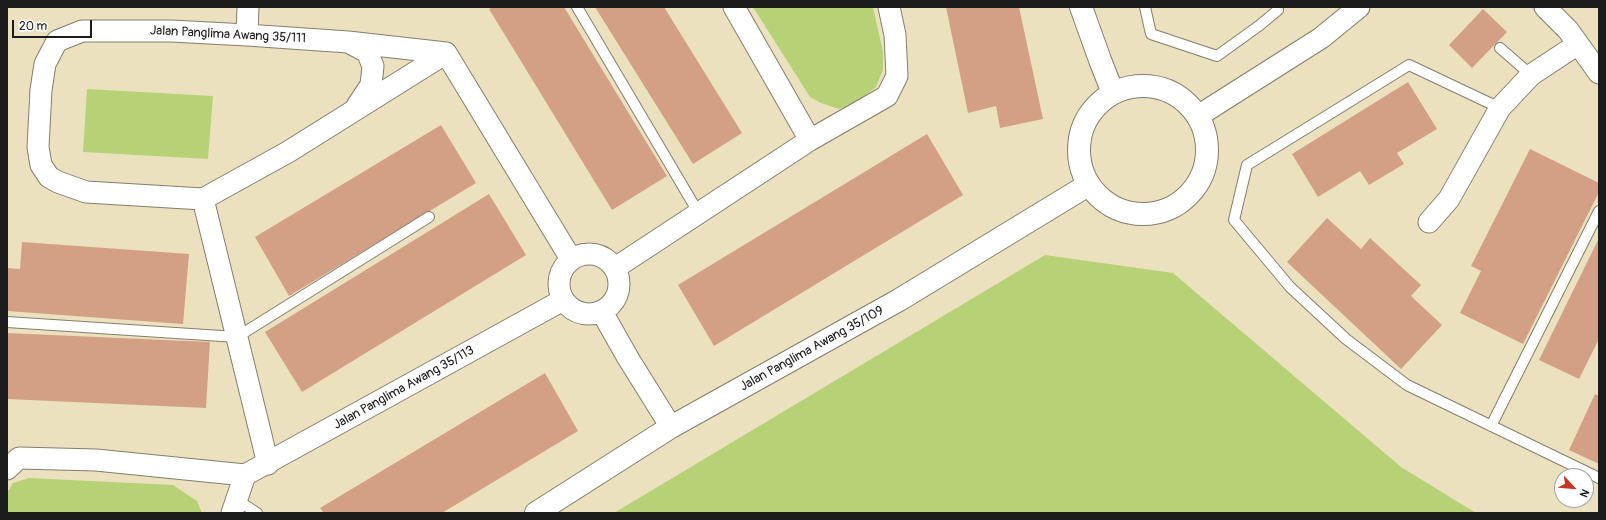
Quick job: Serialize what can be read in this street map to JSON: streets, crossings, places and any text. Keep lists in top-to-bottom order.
{
  "streets": {
    "street": ["Jalan Panglima Awang 35/111", "Jalan Panglima Awang 35/109", "Jalan Panglima Awang 35/113"]
  },
  "scale_bar": "20 m",
  "north": "bottom right"
}
